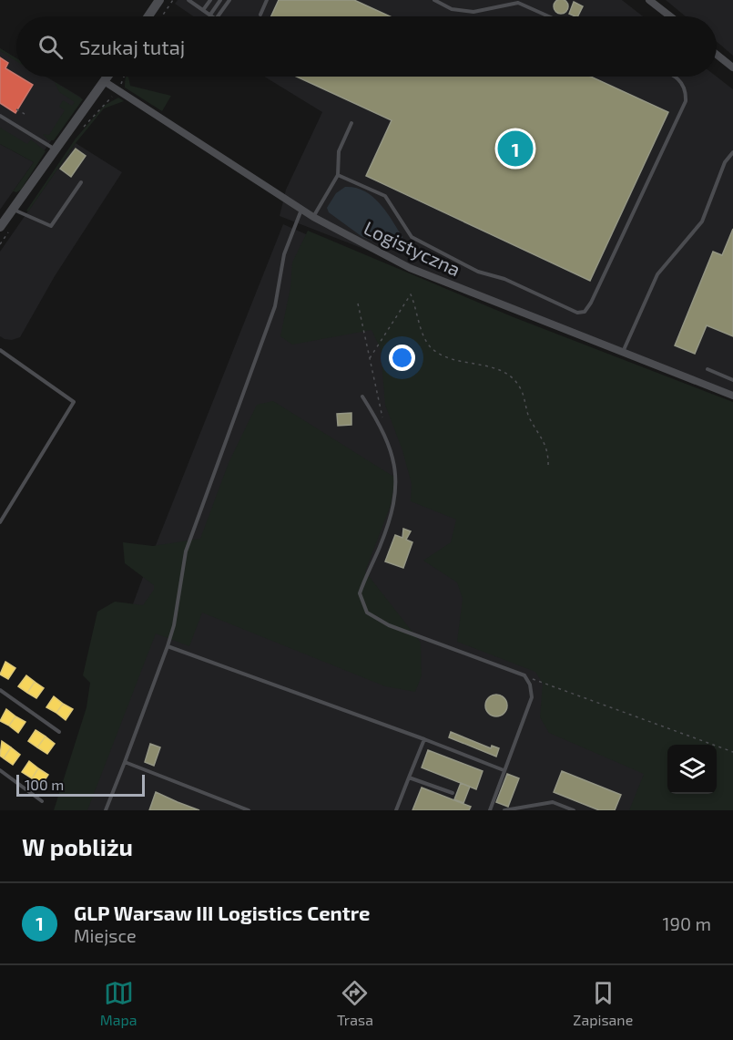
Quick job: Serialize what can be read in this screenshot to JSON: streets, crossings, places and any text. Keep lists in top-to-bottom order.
{
  "streets": {
    "street": ["Logistyczna"]
  },
  "scale_bar": "100 m",
  "page": {
    "search": "Szukaj tutaj",
    "pins": "1",
    "scale": "100 m",
    "heading": "W pobliżu",
    "list": [
      {
        "mark": "1",
        "name": "GLP Warsaw III Logistics Centre",
        "note": "Miejsce",
        "value": "190 m"
      }
    ],
    "nav": ["Mapa", "Trasa", "Zapisane"]
  }
}
